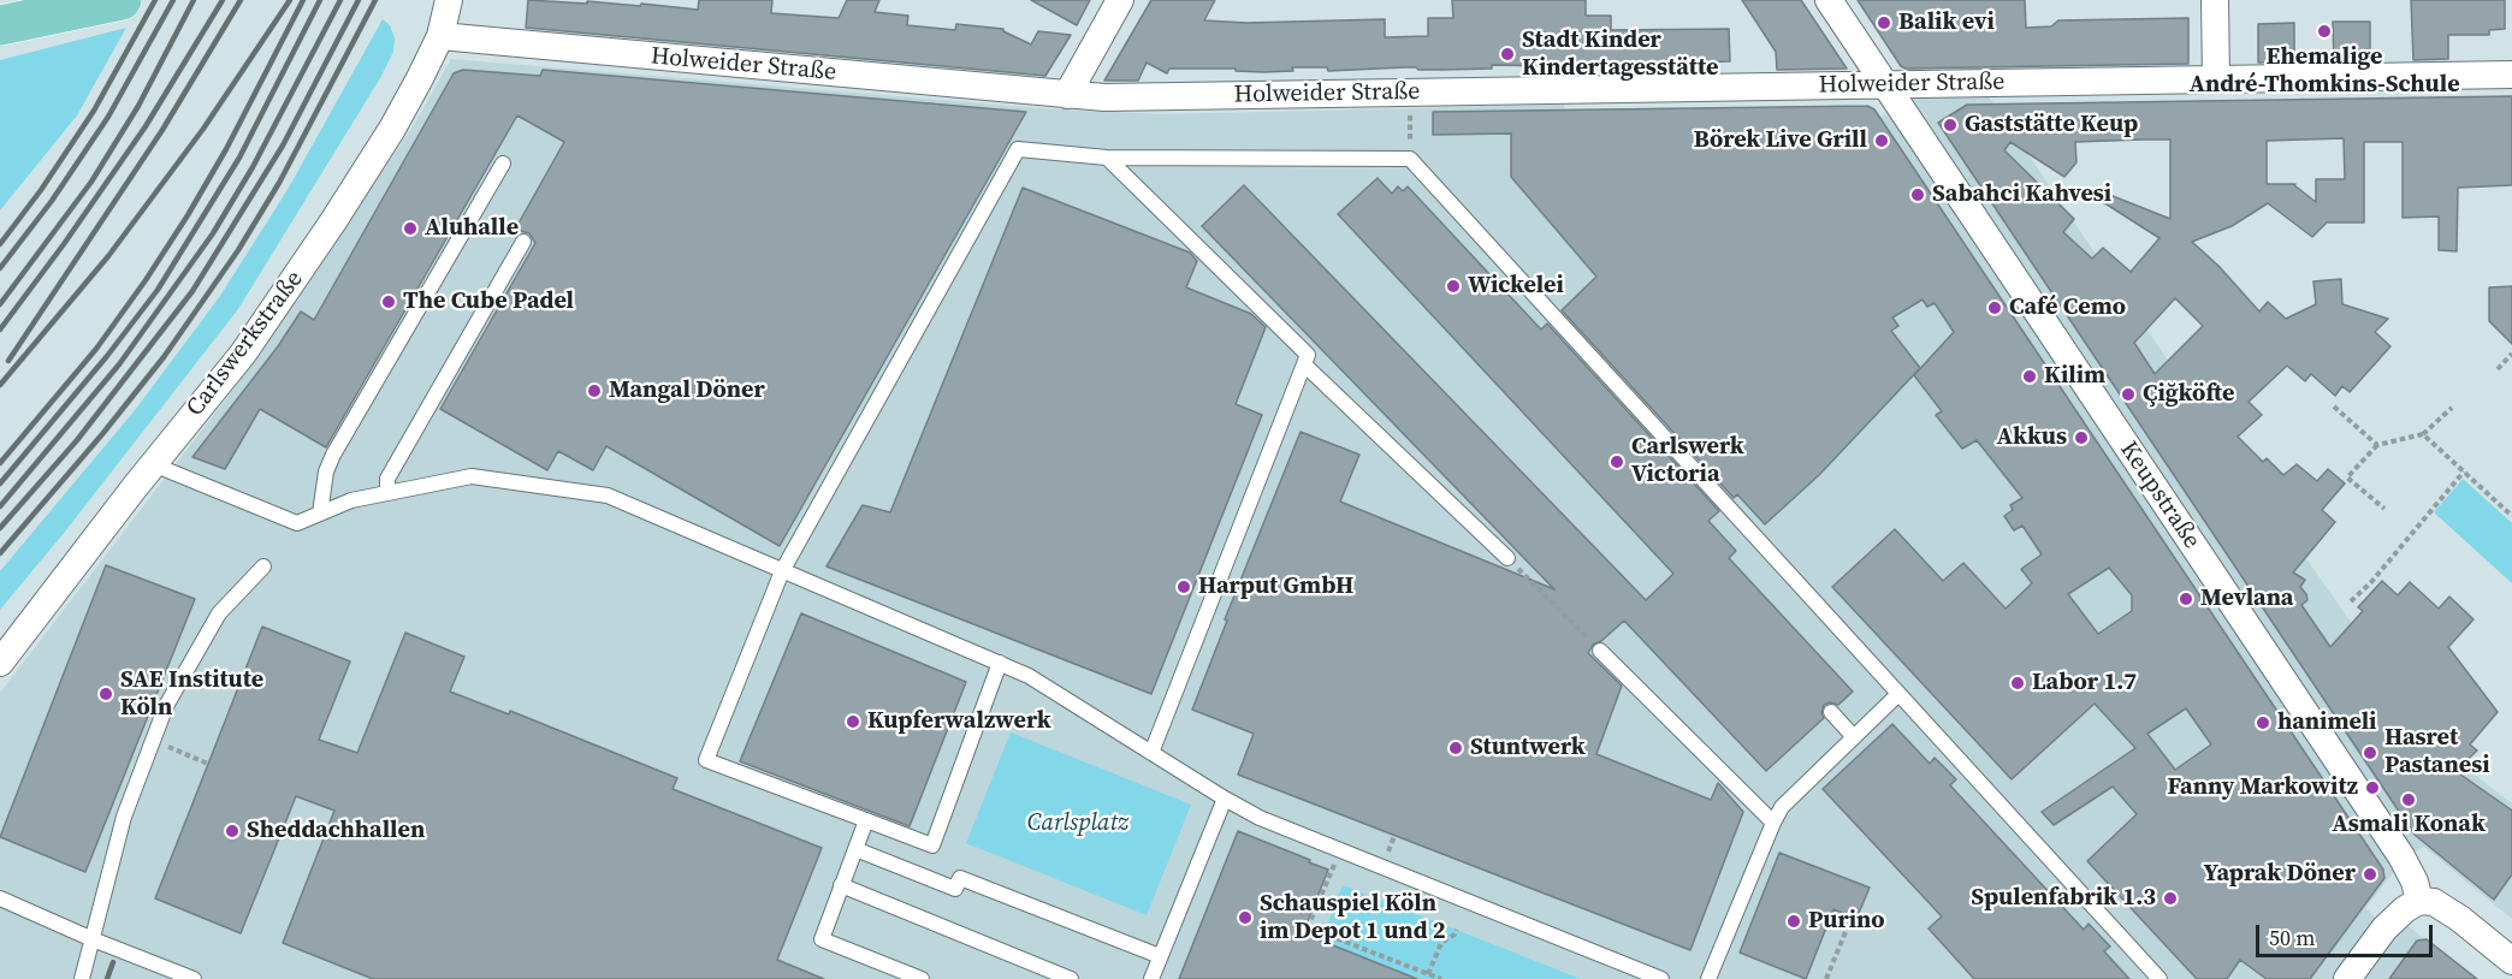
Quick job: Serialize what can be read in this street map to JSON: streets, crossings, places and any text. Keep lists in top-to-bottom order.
{
  "streets": {
    "street": ["Holweider Straße", "Carlswerkstraße", "Keupstraße"]
  },
  "crossings": [
    ["Holweider Straße", "Carlswerkstraße"],
    ["Holweider Straße", "Keupstraße"]
  ],
  "parks": ["Carlsplatz"],
  "places": [
    "Balik evi",
    "Ehemalige André-Thomkins-Schule",
    "Stadt Kinder Kindertagesstätte",
    "Gaststätte Keup",
    "Börek Live Grill",
    "Sabahci Kahvesi",
    "Aluhalle",
    "Wickelei",
    "The Cube Padel",
    "Café Cemo",
    "Kilim",
    "Mangal Döner",
    "Çiğköfte",
    "Akkus",
    "Carlswerk Victoria",
    "Harput GmbH",
    "Mevlana",
    "Labor 1.7",
    "SAE Institute Köln",
    "Kupferwalzwerk",
    "hanimeli",
    "Stuntwerk",
    "Hasret Pastanesi",
    "Fanny Markowitz",
    "Asmali Konak",
    "Sheddachhallen",
    "Yaprak Döner",
    "Spulenfabrik 1.3",
    "Schauspiel Köln im Depot 1 und 2",
    "Purino"
  ],
  "scale_bar": "50 m"
}
